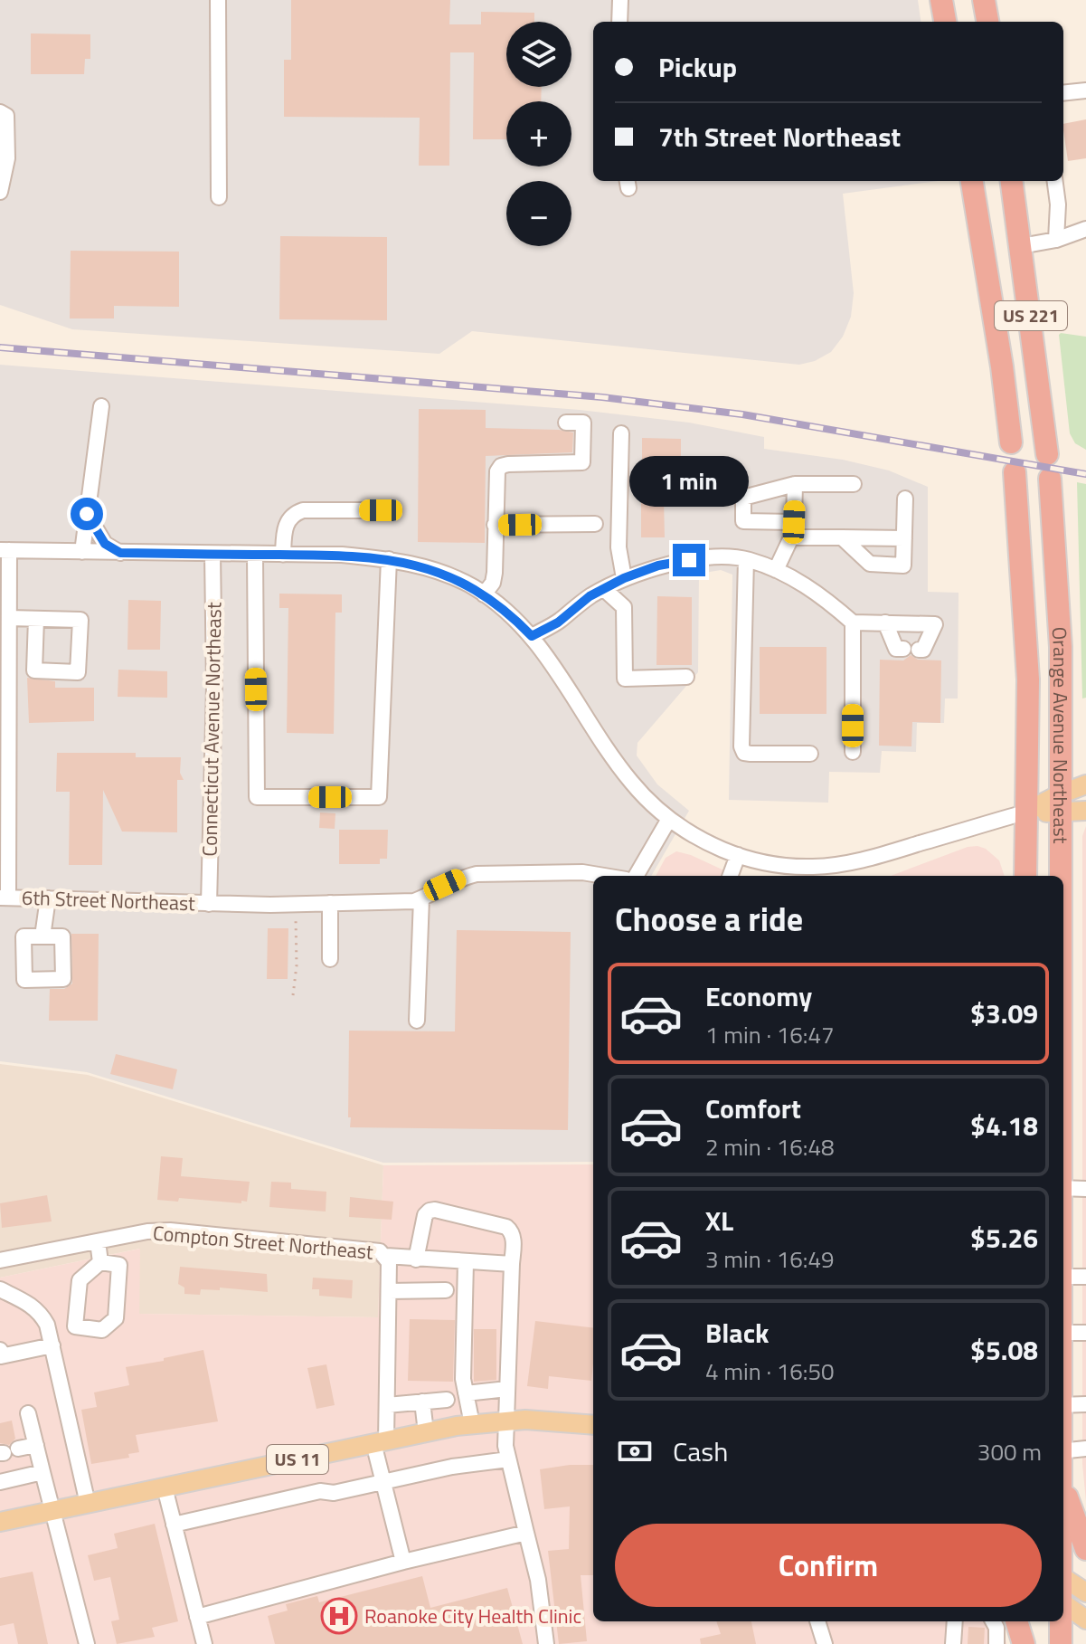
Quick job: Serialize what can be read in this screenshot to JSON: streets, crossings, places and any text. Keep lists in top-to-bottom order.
{
  "streets": {
    "highway": ["US 221", "Orange Avenue Northeast"],
    "main road": ["US 11"],
    "street": ["Connecticut Avenue Northeast", "6th Street Northeast", "Compton Street Northeast"]
  },
  "crossings": [
    ["Connecticut Avenue Northeast", "6th Street Northeast"],
    ["Compton Street Northeast", "US 11"]
  ],
  "places": {
    "hospital": ["Roanoke City Health Clinic"]
  },
  "page": {
    "map_buttons": ["+", "−"],
    "banner": ["Pickup", "7th Street Northeast"],
    "bubble": "1 min",
    "heading": "Choose a ride",
    "list": [
      {
        "name": "Economy",
        "note": "1 min · 16:47",
        "value": "$3.09"
      },
      {
        "name": "Comfort",
        "note": "2 min · 16:48",
        "value": "$4.18"
      },
      {
        "name": "XL",
        "note": "3 min · 16:49",
        "value": "$5.26"
      },
      {
        "name": "Black",
        "note": "4 min · 16:50",
        "value": "$5.08"
      }
    ],
    "pay": ["Cash", "300 m"],
    "buttons": "Confirm"
  }
}
